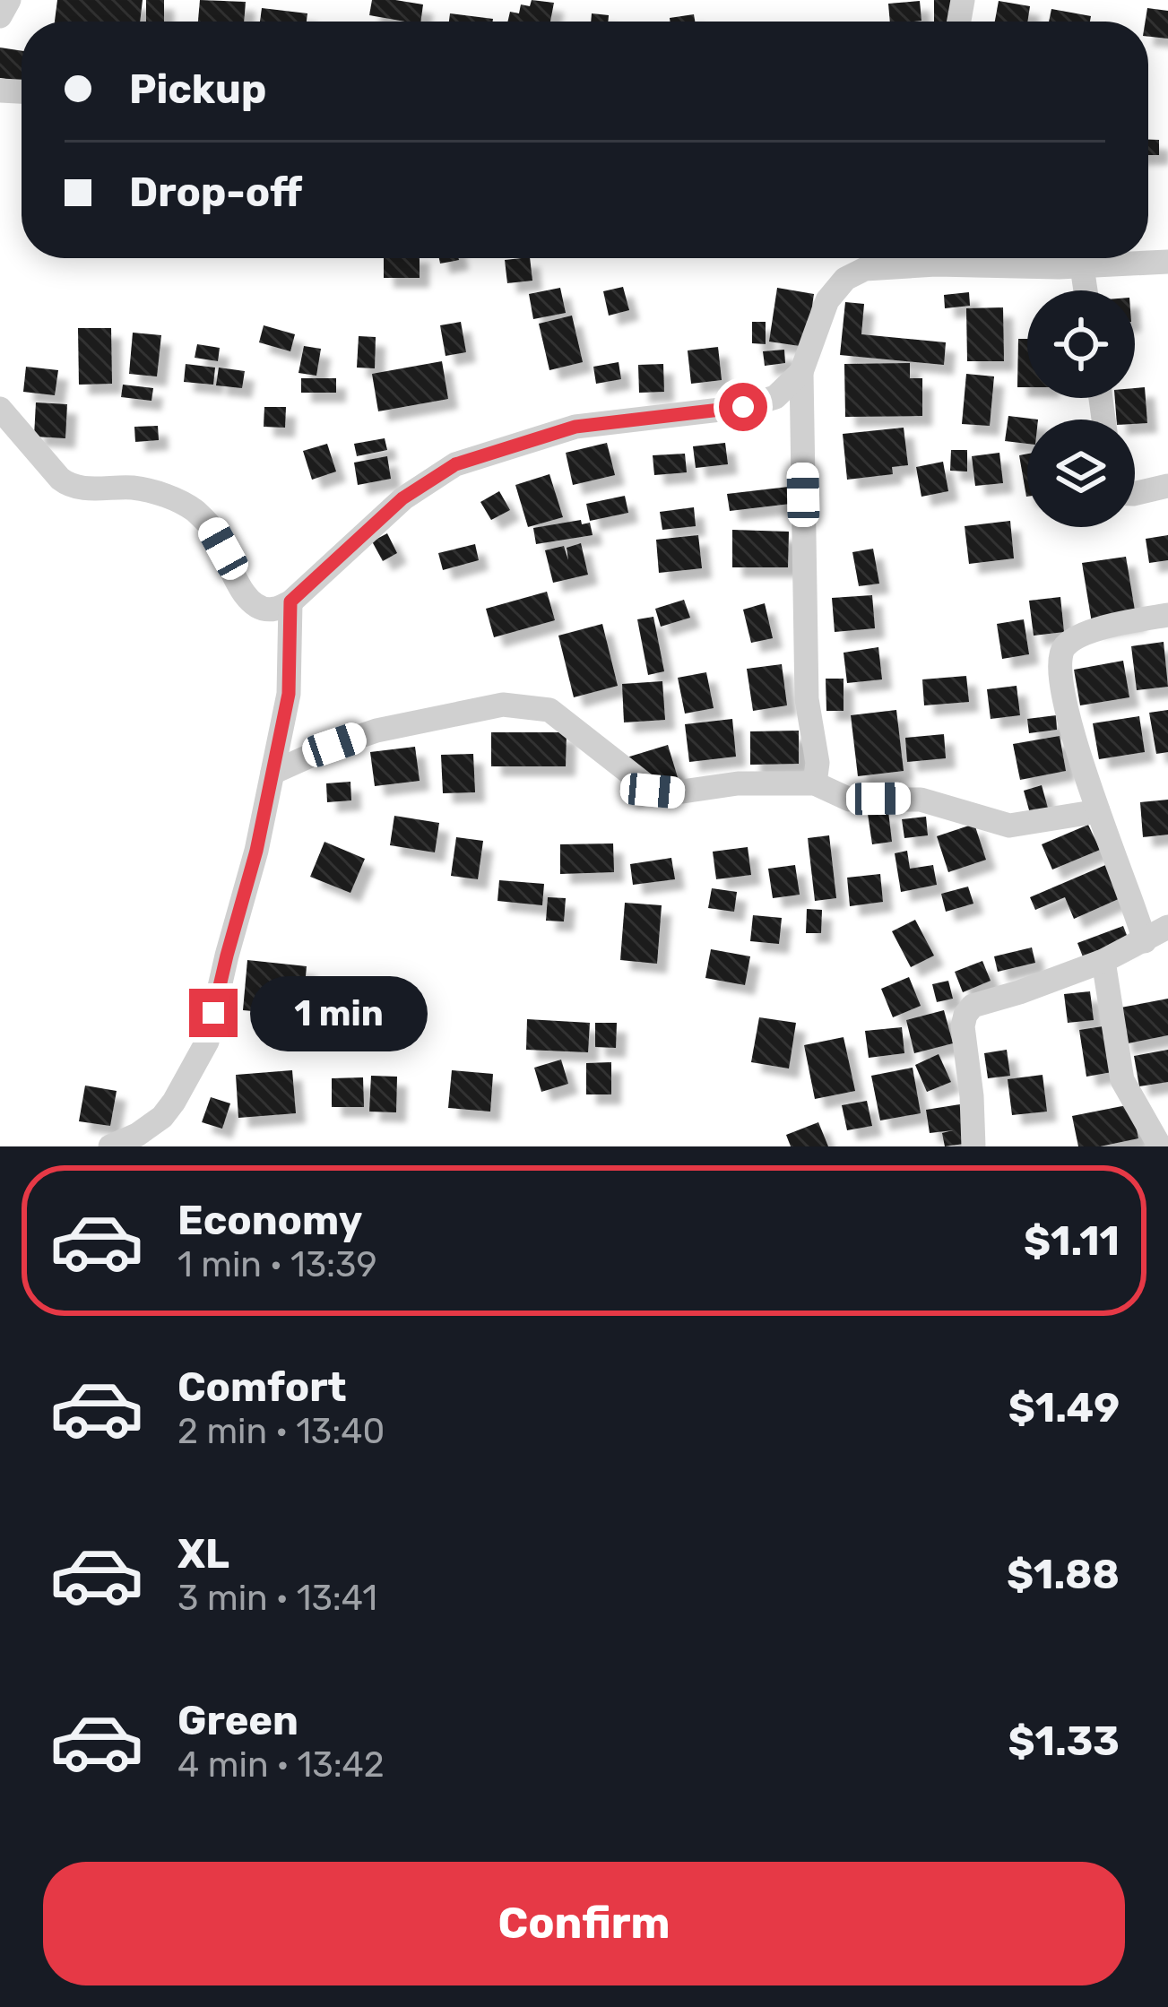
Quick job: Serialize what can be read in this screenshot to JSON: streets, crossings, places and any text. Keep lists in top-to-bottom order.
{
  "page": {
    "banner": ["Pickup", "Drop-off"],
    "bubble": "1 min",
    "list": [
      {
        "name": "Economy",
        "note": "1 min · 13:39",
        "value": "$1.11"
      },
      {
        "name": "Comfort",
        "note": "2 min · 13:40",
        "value": "$1.49"
      },
      {
        "name": "XL",
        "note": "3 min · 13:41",
        "value": "$1.88"
      },
      {
        "name": "Green",
        "note": "4 min · 13:42",
        "value": "$1.33"
      }
    ],
    "buttons": "Confirm"
  }
}
